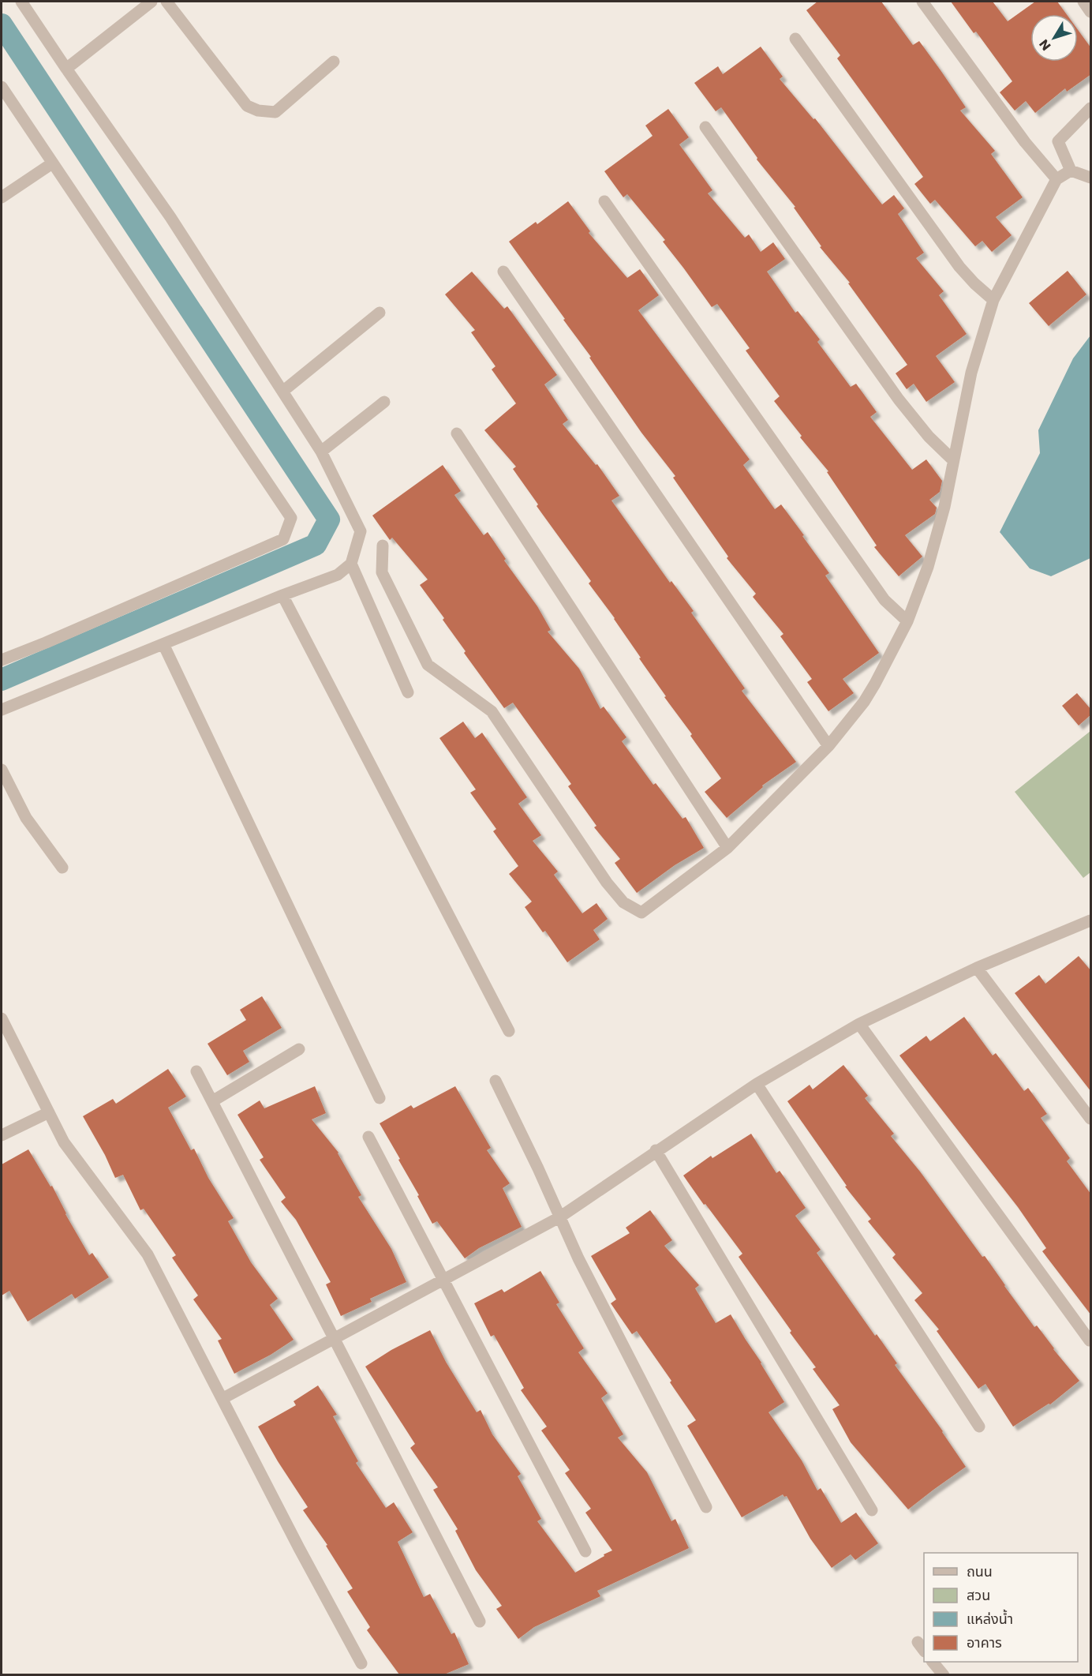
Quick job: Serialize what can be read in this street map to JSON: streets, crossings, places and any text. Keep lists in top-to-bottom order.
{
  "legend": [
    "ถนน",
    "สวน",
    "แหล่งน้ำ",
    "อาคาร"
  ],
  "north": "bottom left"
}
